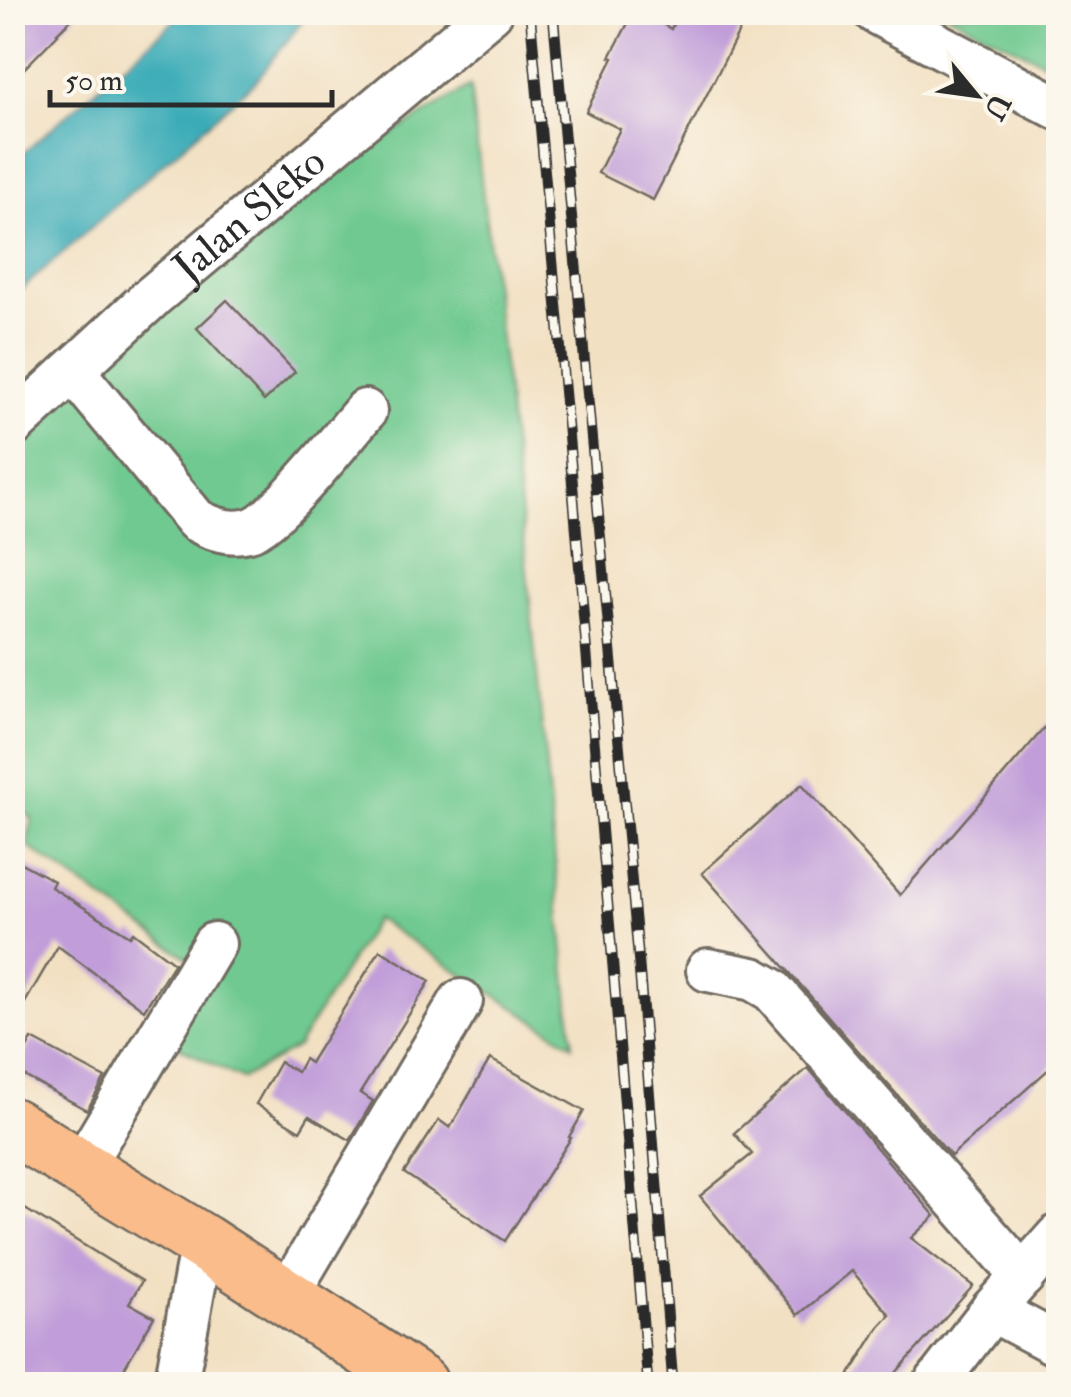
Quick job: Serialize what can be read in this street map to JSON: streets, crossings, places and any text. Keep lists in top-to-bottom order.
{
  "streets": {
    "street": ["Jalan Sleko"]
  },
  "scale_bar": "50 m",
  "north": "bottom right"
}
